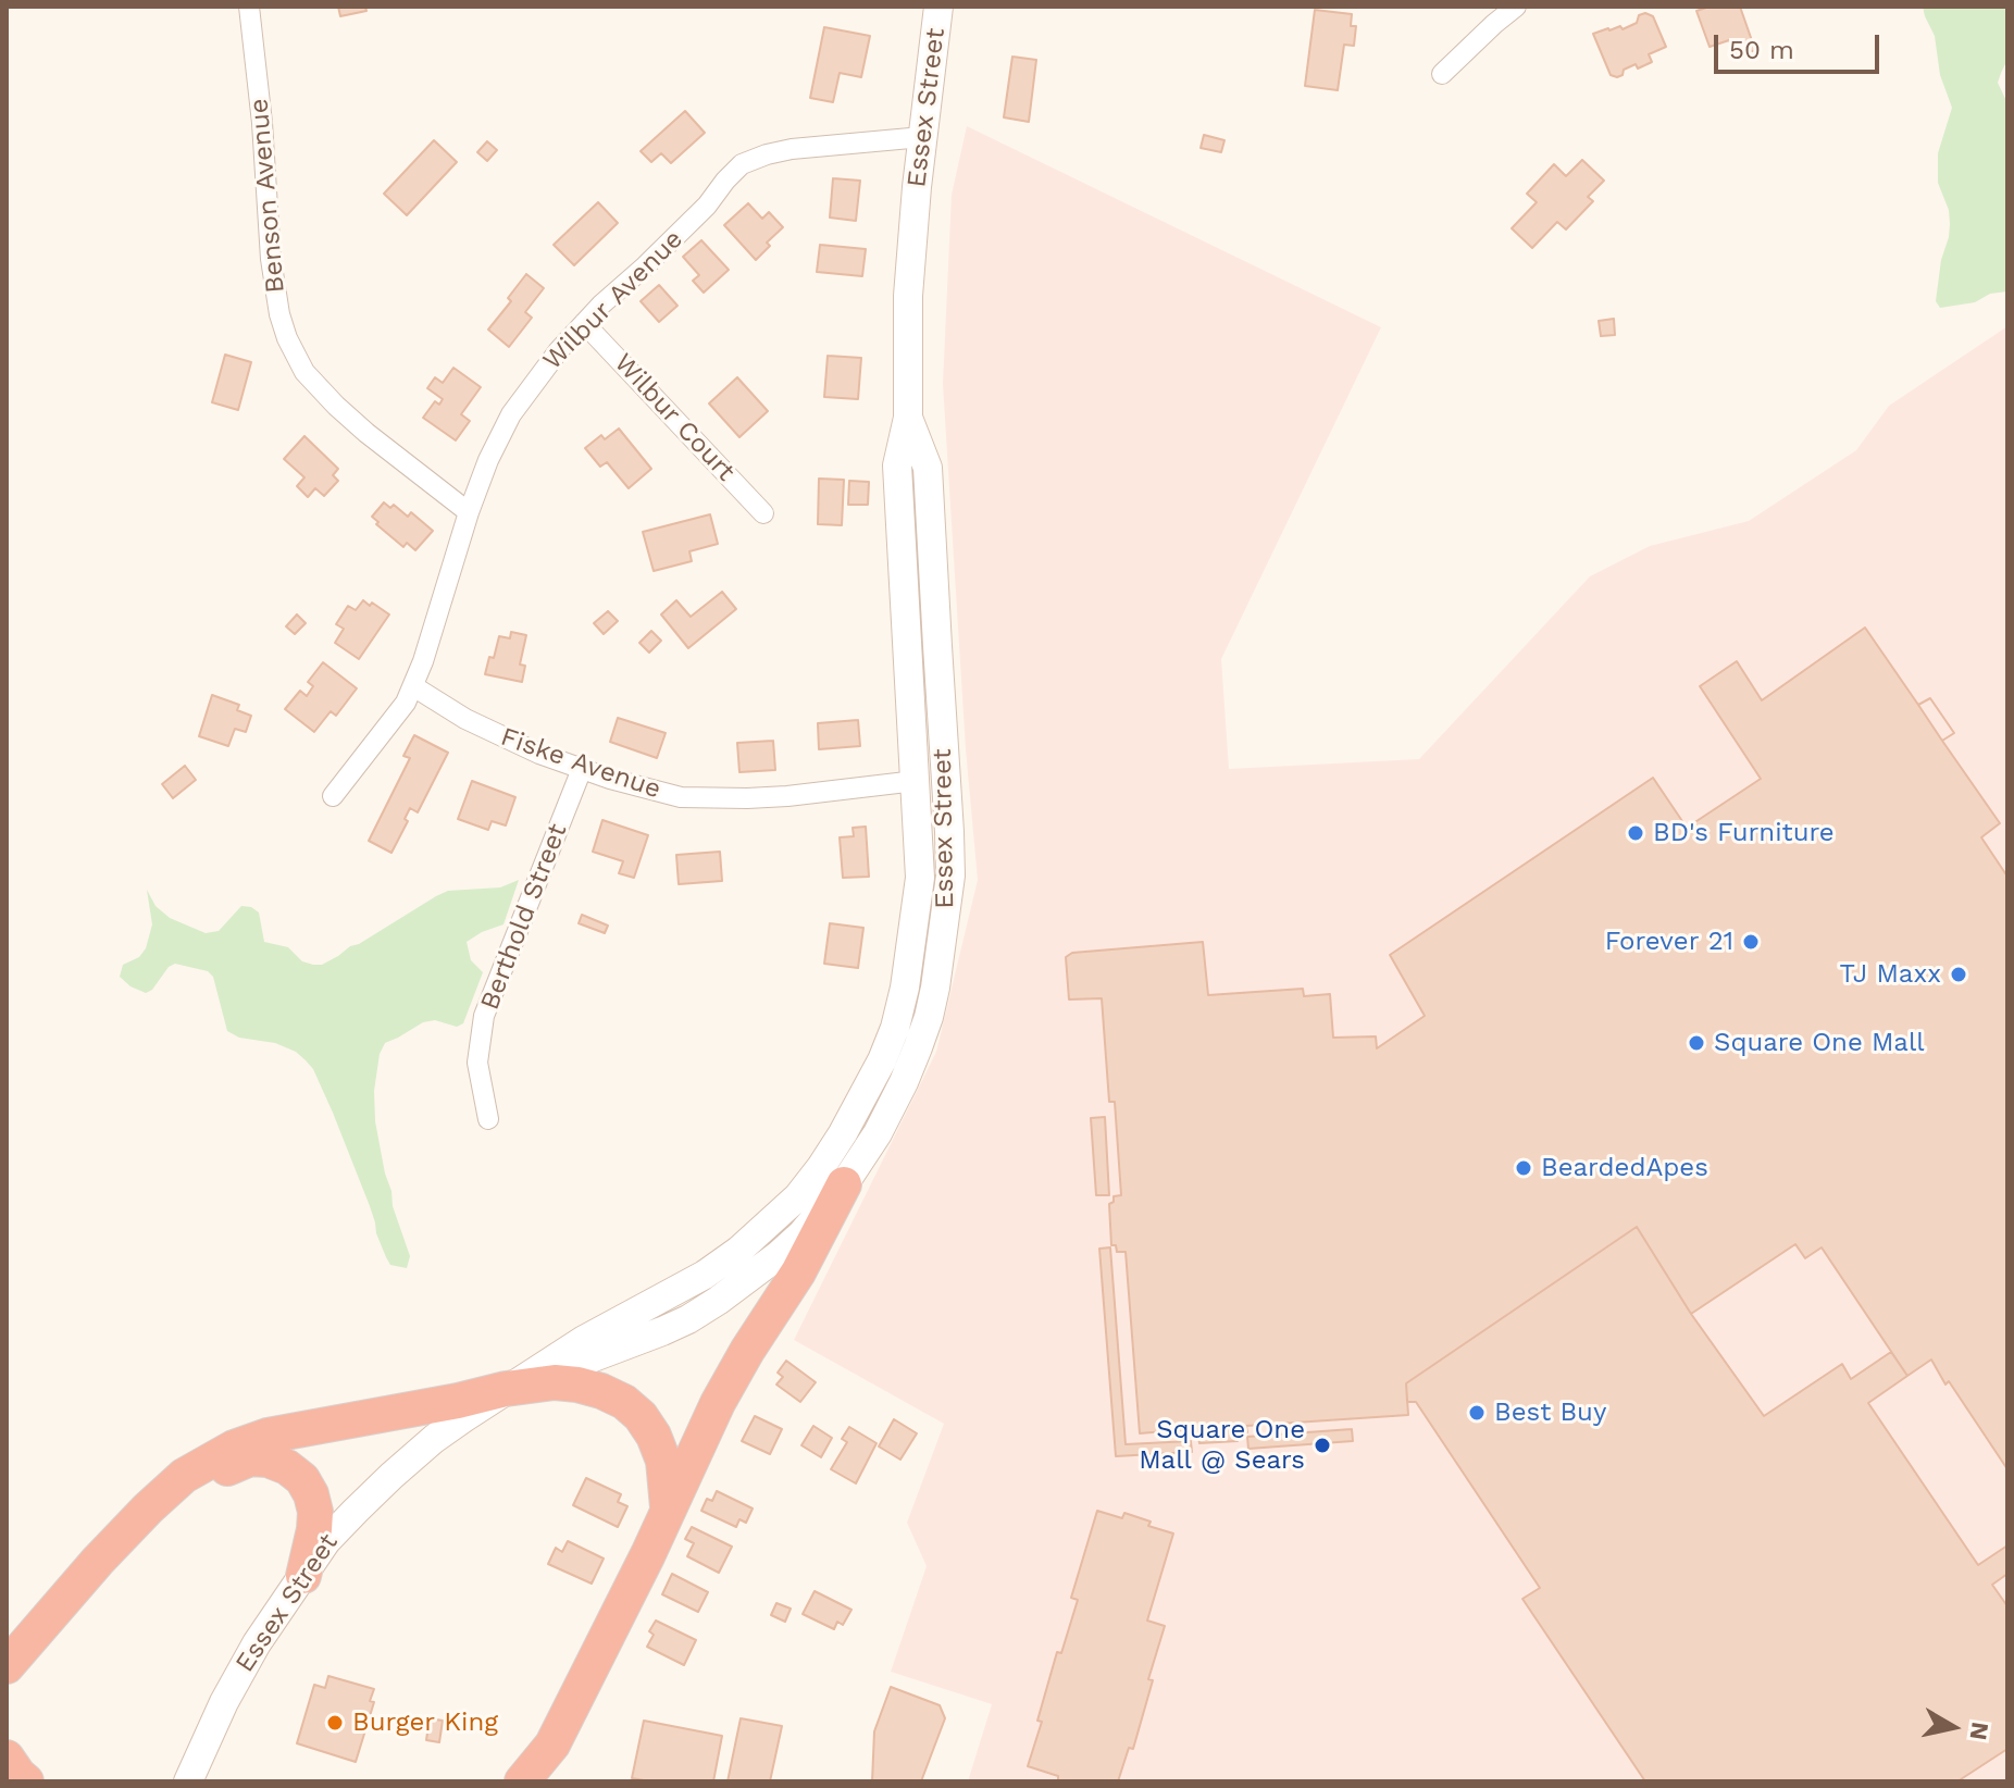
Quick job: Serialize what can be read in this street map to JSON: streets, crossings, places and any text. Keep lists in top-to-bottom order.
{
  "streets": {
    "main road": ["Essex Street"],
    "street": [
      "Benson Avenue",
      "Wilbur Avenue",
      "Wilbur Court",
      "Fiske Avenue",
      "Berthold Street"
    ]
  },
  "crossings": [
    ["Essex Street", "Wilbur Avenue"],
    ["Essex Street", "Fiske Avenue"],
    ["Benson Avenue", "Wilbur Avenue"],
    ["Wilbur Avenue", "Wilbur Court"],
    ["Wilbur Avenue", "Fiske Avenue"],
    ["Fiske Avenue", "Berthold Street"]
  ],
  "places": [
    "BD's Furniture",
    "Forever 21",
    "TJ Maxx",
    "Square One Mall",
    "BeardedApes",
    "Best Buy",
    "Square One Mall @ Sears",
    "Burger King"
  ],
  "scale_bar": "50 m",
  "north": "right"
}
